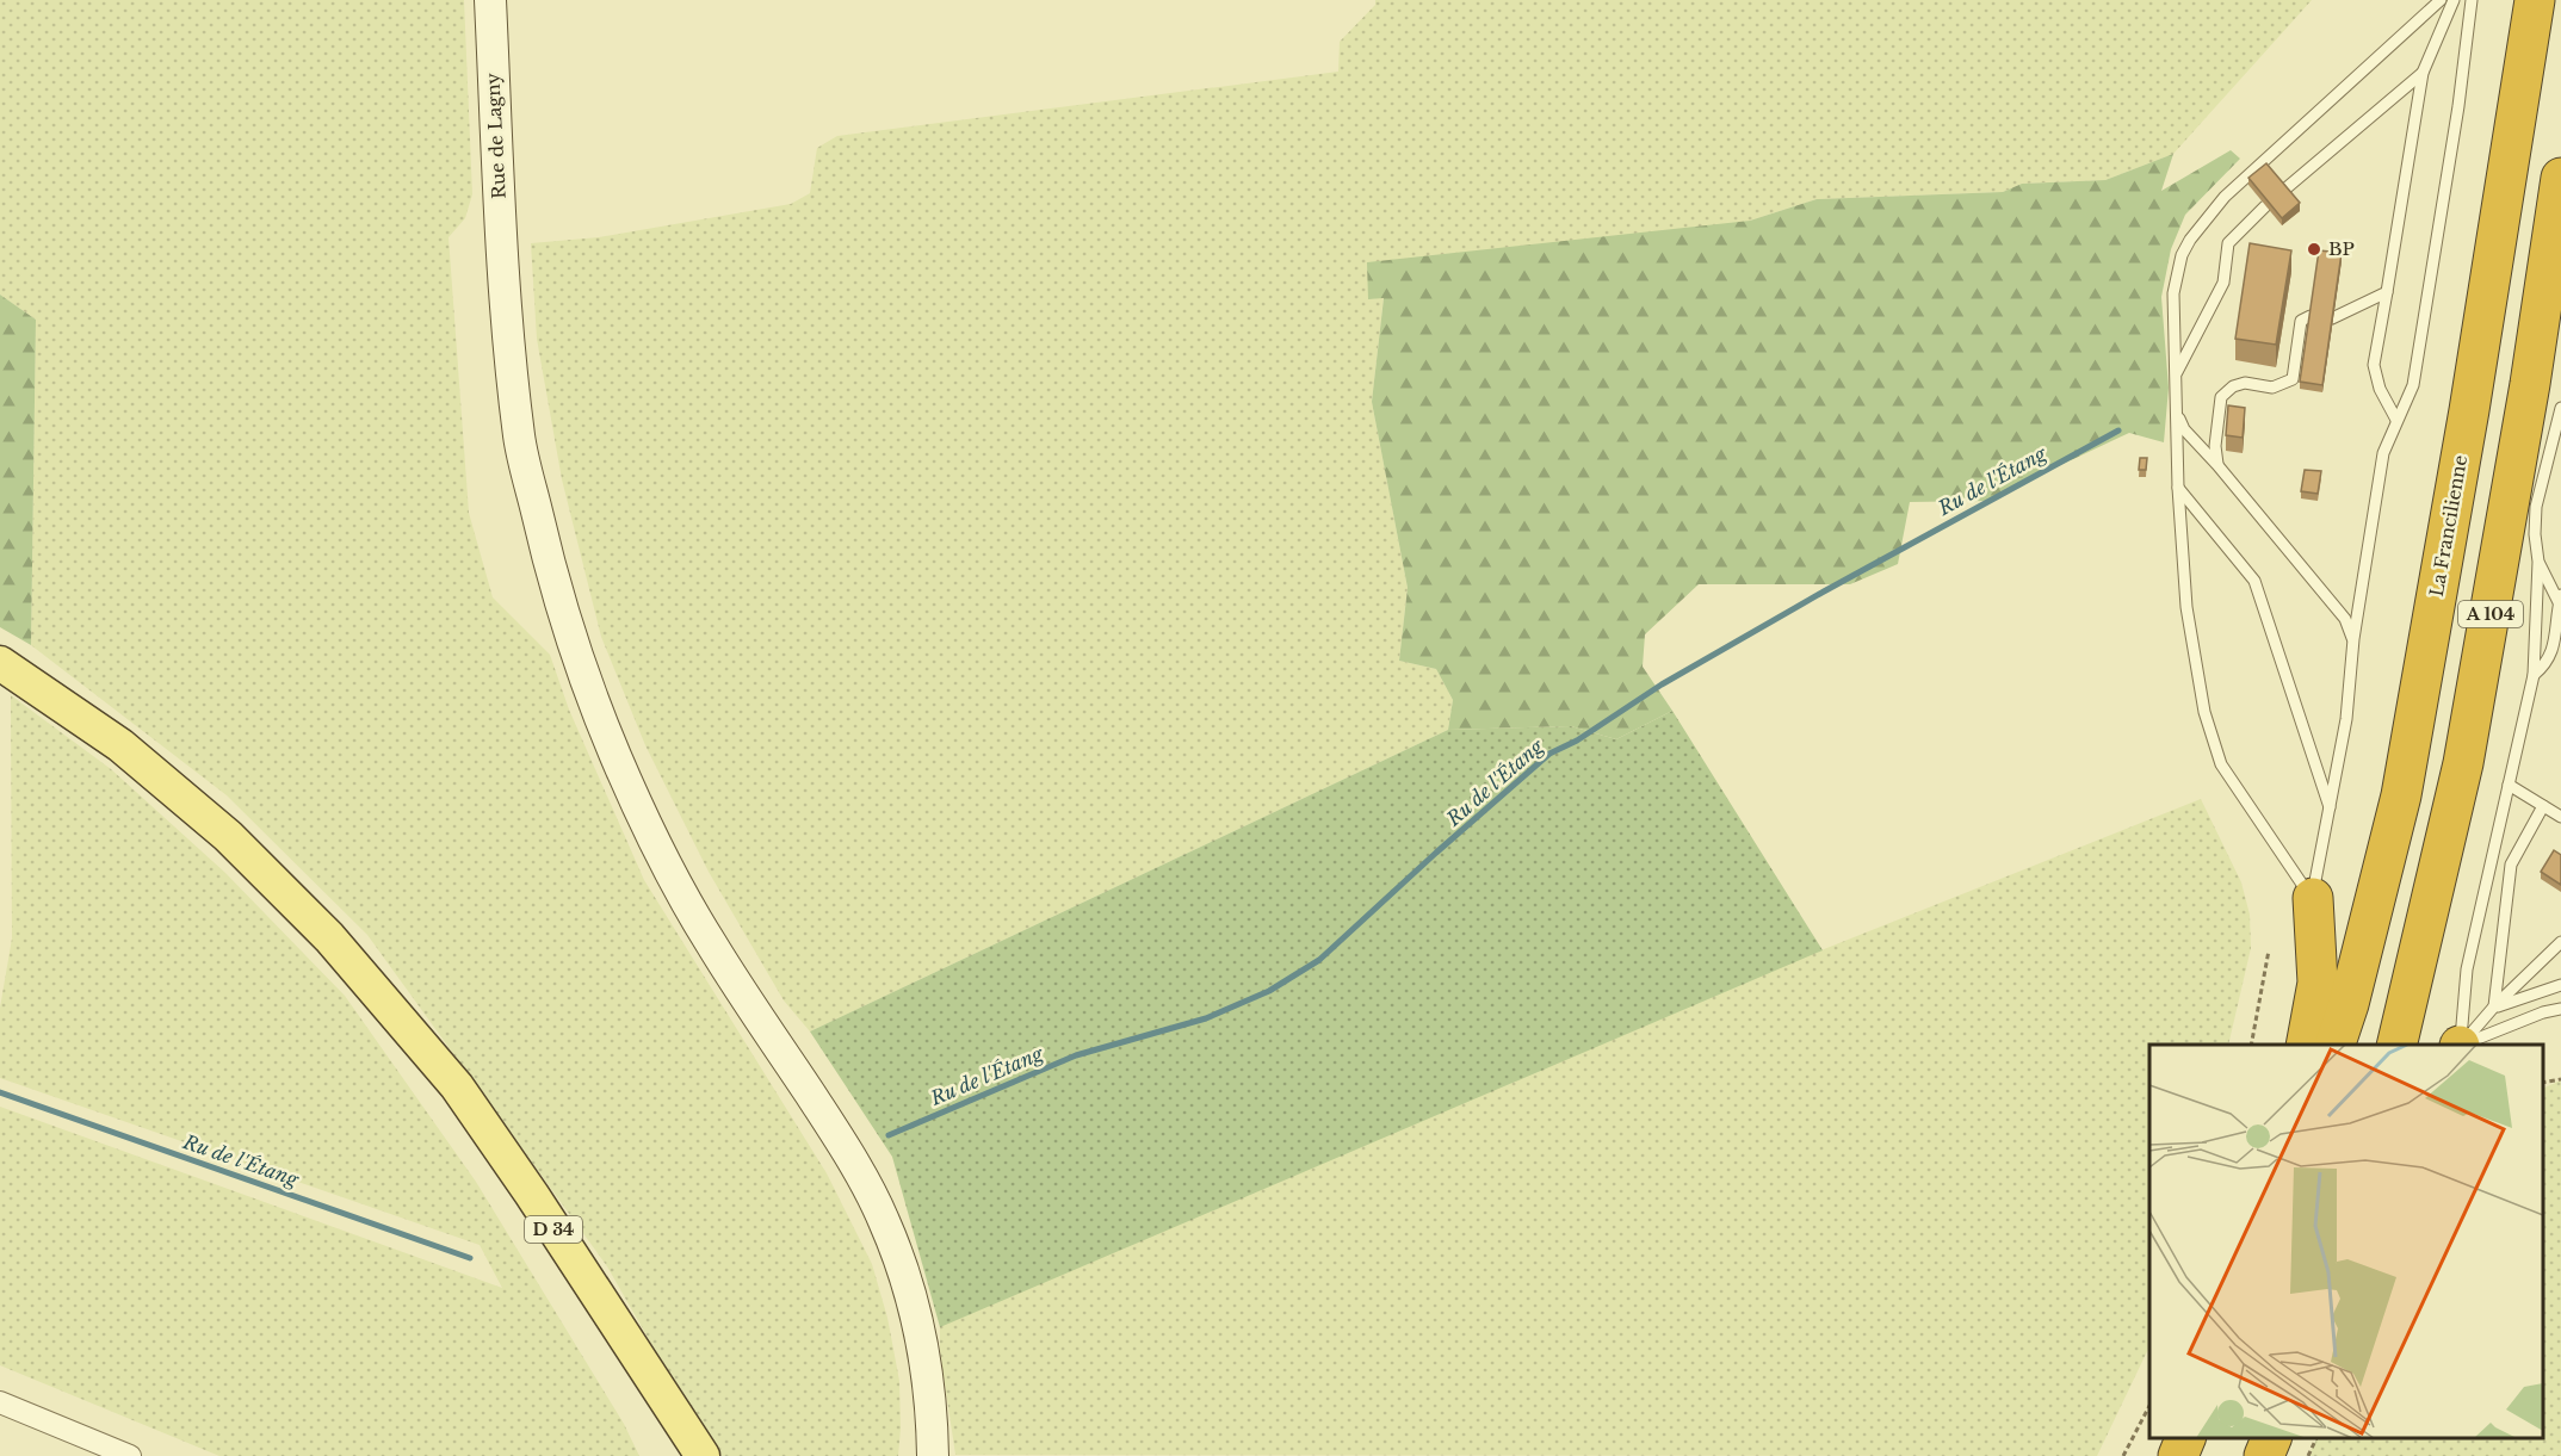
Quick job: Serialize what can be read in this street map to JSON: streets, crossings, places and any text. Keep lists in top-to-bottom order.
{
  "streets": {
    "highway": ["La Francilienne", "A 104"],
    "main road": ["Rue de Lagny", "D 34"]
  },
  "water": ["Ru de l'Étang"],
  "places": ["BP"]
}
